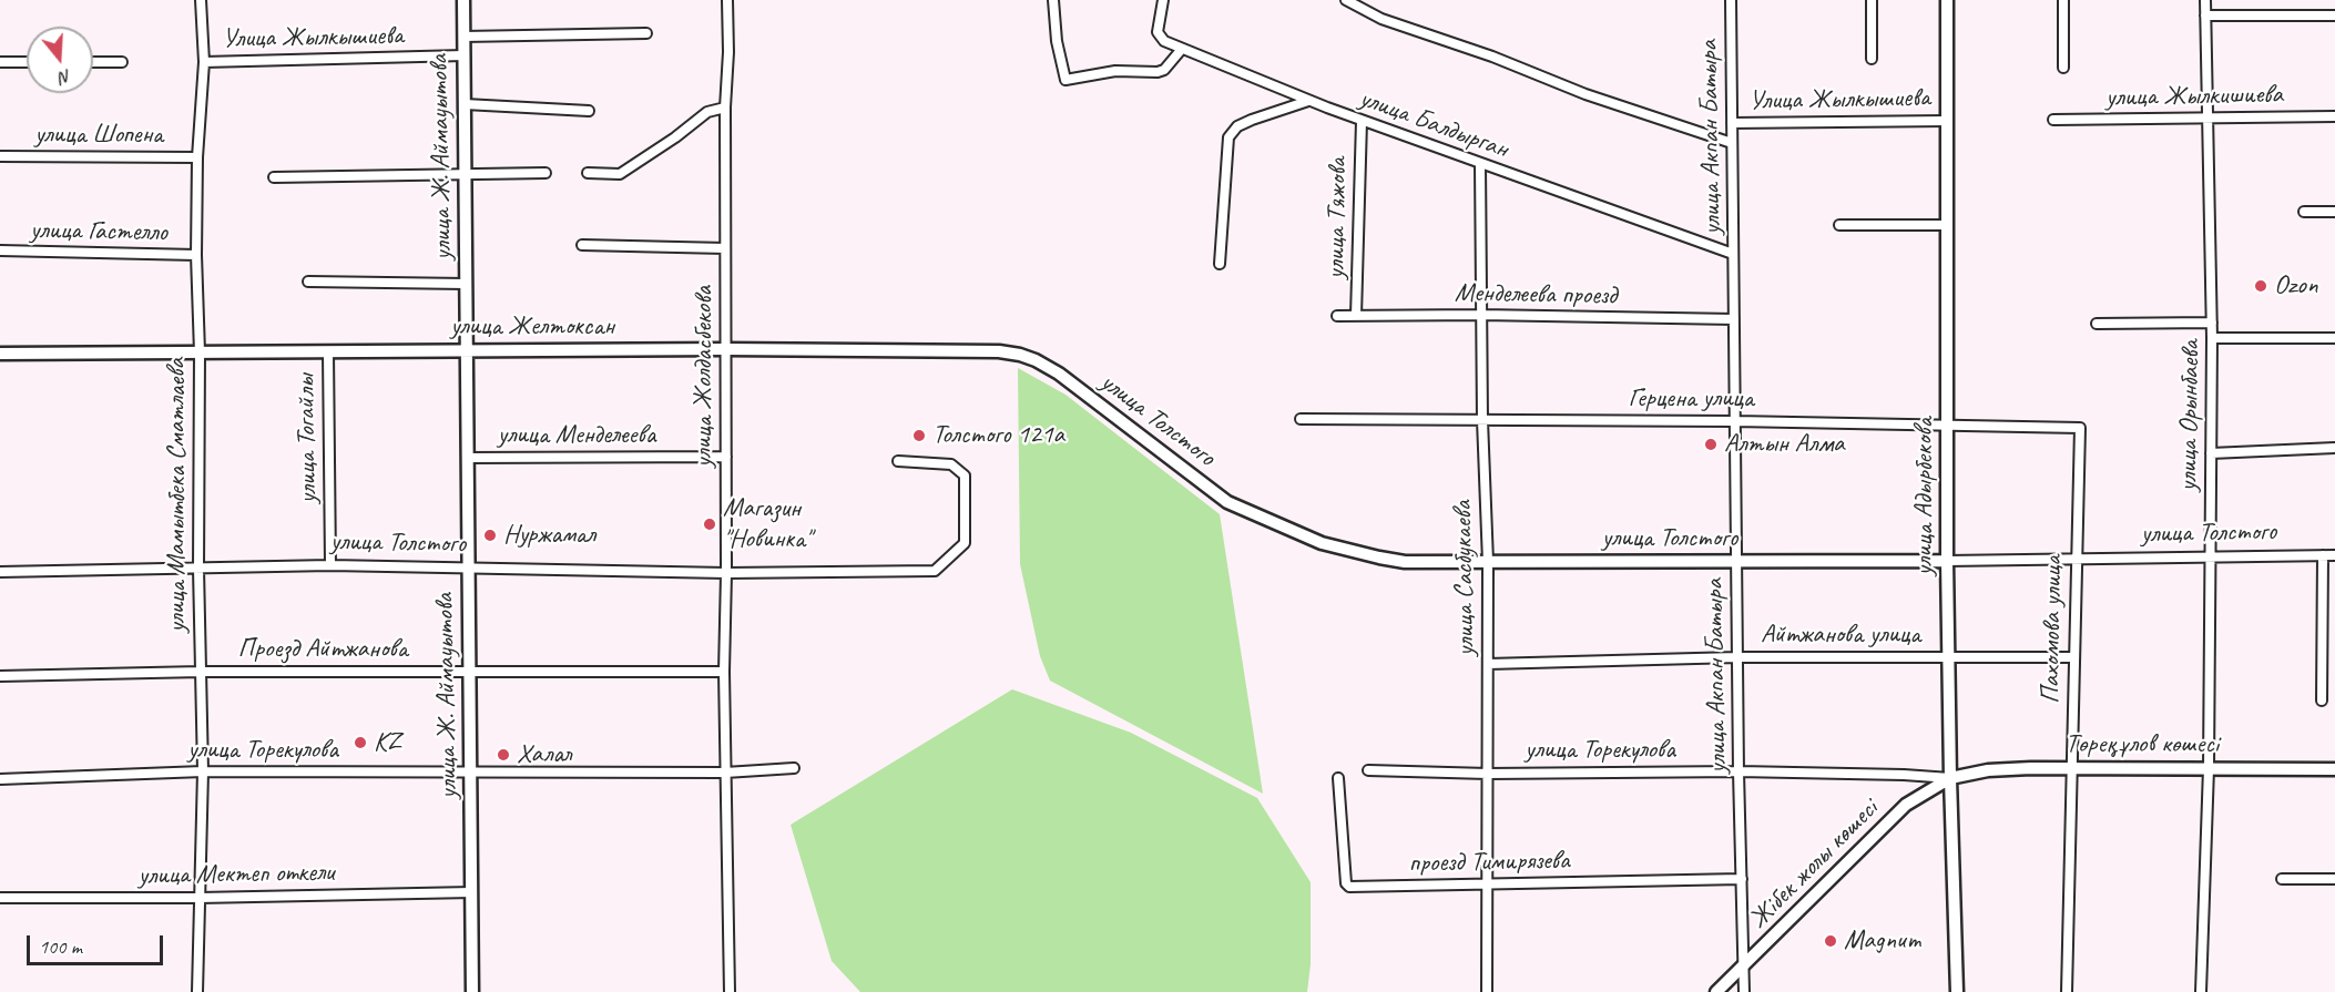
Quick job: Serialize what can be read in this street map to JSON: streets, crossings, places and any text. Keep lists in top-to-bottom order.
{
  "streets": {
    "street": [
      "Улица Жылкышиева",
      "улица Жылкишиева",
      "улица Балдырган",
      "улица Шопена",
      "улица Акпан Батыра",
      "улица Ж. Аймауытова",
      "улица Тяжова",
      "улица Гастелло",
      "Менделеева проезд",
      "улица Желтоксан",
      "улица Жолдасбекова",
      "Герцена улица",
      "улица Орынбаева",
      "улица Толстого",
      "улица Менделеева",
      "улица Тогайлы",
      "улица Мамытбека Сматлаева",
      "улица Адырбекова",
      "улица Сасбукаева",
      "Пахомова улица",
      "Айтжанова улица",
      "Проезд Айтжанова",
      "Төреқұлов көшесі",
      "улица Торекулова",
      "проезд Тимирязева",
      "Жібек жолы көшесі",
      "улица Мектеп откели"
    ]
  },
  "crossings": [
    ["Улица Жылкышиева", "улица Акпан Батыра"],
    ["Улица Жылкышиева", "улица Ж. Аймауытова"],
    ["Улица Жылкышиева", "улица Мамытбека Сматлаева"],
    ["Улица Жылкышиева", "улица Адырбекова"],
    ["улица Жылкишиева", "улица Орынбаева"],
    ["улица Балдырган", "улица Акпан Батыра"],
    ["улица Балдырган", "улица Тяжова"],
    ["улица Балдырган", "улица Сасбукаева"],
    ["улица Шопена", "улица Мамытбека Сматлаева"],
    ["улица Акпан Батыра", "Менделеева проезд"],
    ["улица Акпан Батыра", "Герцена улица"],
    ["улица Акпан Батыра", "улица Толстого"],
    ["улица Акпан Батыра", "Айтжанова улица"],
    ["улица Акпан Батыра", "улица Торекулова"],
    ["улица Акпан Батыра", "проезд Тимирязева"],
    ["улица Акпан Батыра", "Жібек жолы көшесі"],
    ["улица Ж. Аймауытова", "улица Желтоксан"],
    ["улица Ж. Аймауытова", "улица Толстого"],
    ["улица Ж. Аймауытова", "улица Менделеева"],
    ["улица Ж. Аймауытова", "Проезд Айтжанова"],
    ["улица Ж. Аймауытова", "улица Торекулова"],
    ["улица Ж. Аймауытова", "улица Мектеп откели"],
    ["улица Тяжова", "Менделеева проезд"],
    ["улица Гастелло", "улица Мамытбека Сматлаева"],
    ["Менделеева проезд", "улица Сасбукаева"],
    ["улица Желтоксан", "улица Жолдасбекова"],
    ["улица Желтоксан", "улица Толстого"],
    ["улица Желтоксан", "улица Тогайлы"],
    ["улица Желтоксан", "улица Мамытбека Сматлаева"],
    ["улица Жолдасбекова", "улица Толстого"],
    ["улица Жолдасбекова", "улица Менделеева"],
    ["улица Жолдасбекова", "Проезд Айтжанова"],
    ["улица Жолдасбекова", "улица Торекулова"],
    ["Герцена улица", "улица Адырбекова"],
    ["Герцена улица", "улица Сасбукаева"],
    ["Герцена улица", "Пахомова улица"],
    ["улица Орынбаева", "улица Толстого"],
    ["улица Орынбаева", "Төреқұлов көшесі"],
    ["улица Толстого", "улица Тогайлы"],
    ["улица Толстого", "улица Мамытбека Сматлаева"],
    ["улица Толстого", "улица Адырбекова"],
    ["улица Толстого", "улица Сасбукаева"],
    ["улица Толстого", "Пахомова улица"],
    ["улица Мамытбека Сматлаева", "Проезд Айтжанова"],
    ["улица Мамытбека Сматлаева", "улица Торекулова"],
    ["улица Мамытбека Сматлаева", "улица Мектеп откели"],
    ["улица Адырбекова", "Айтжанова улица"],
    ["улица Адырбекова", "Төреқұлов көшесі"],
    ["улица Адырбекова", "улица Торекулова"],
    ["улица Адырбекова", "Жібек жолы көшесі"],
    ["улица Сасбукаева", "Айтжанова улица"],
    ["улица Сасбукаева", "улица Торекулова"],
    ["улица Сасбукаева", "проезд Тимирязева"],
    ["Пахомова улица", "Айтжанова улица"],
    ["Пахомова улица", "Төреқұлов көшесі"],
    ["Төреқұлов көшесі", "улица Торекулова"],
    ["Төреқұлов көшесі", "Жібек жолы көшесі"],
    ["улица Торекулова", "Жібек жолы көшесі"]
  ],
  "places": [
    "Ozon",
    "Толстого 121а",
    "Алтын Алма",
    "Магазин \"Новинка\"",
    "Нуржамал",
    "KZ",
    "Халал",
    "Magnum"
  ],
  "scale_bar": "100 m",
  "north": "bottom"
}
